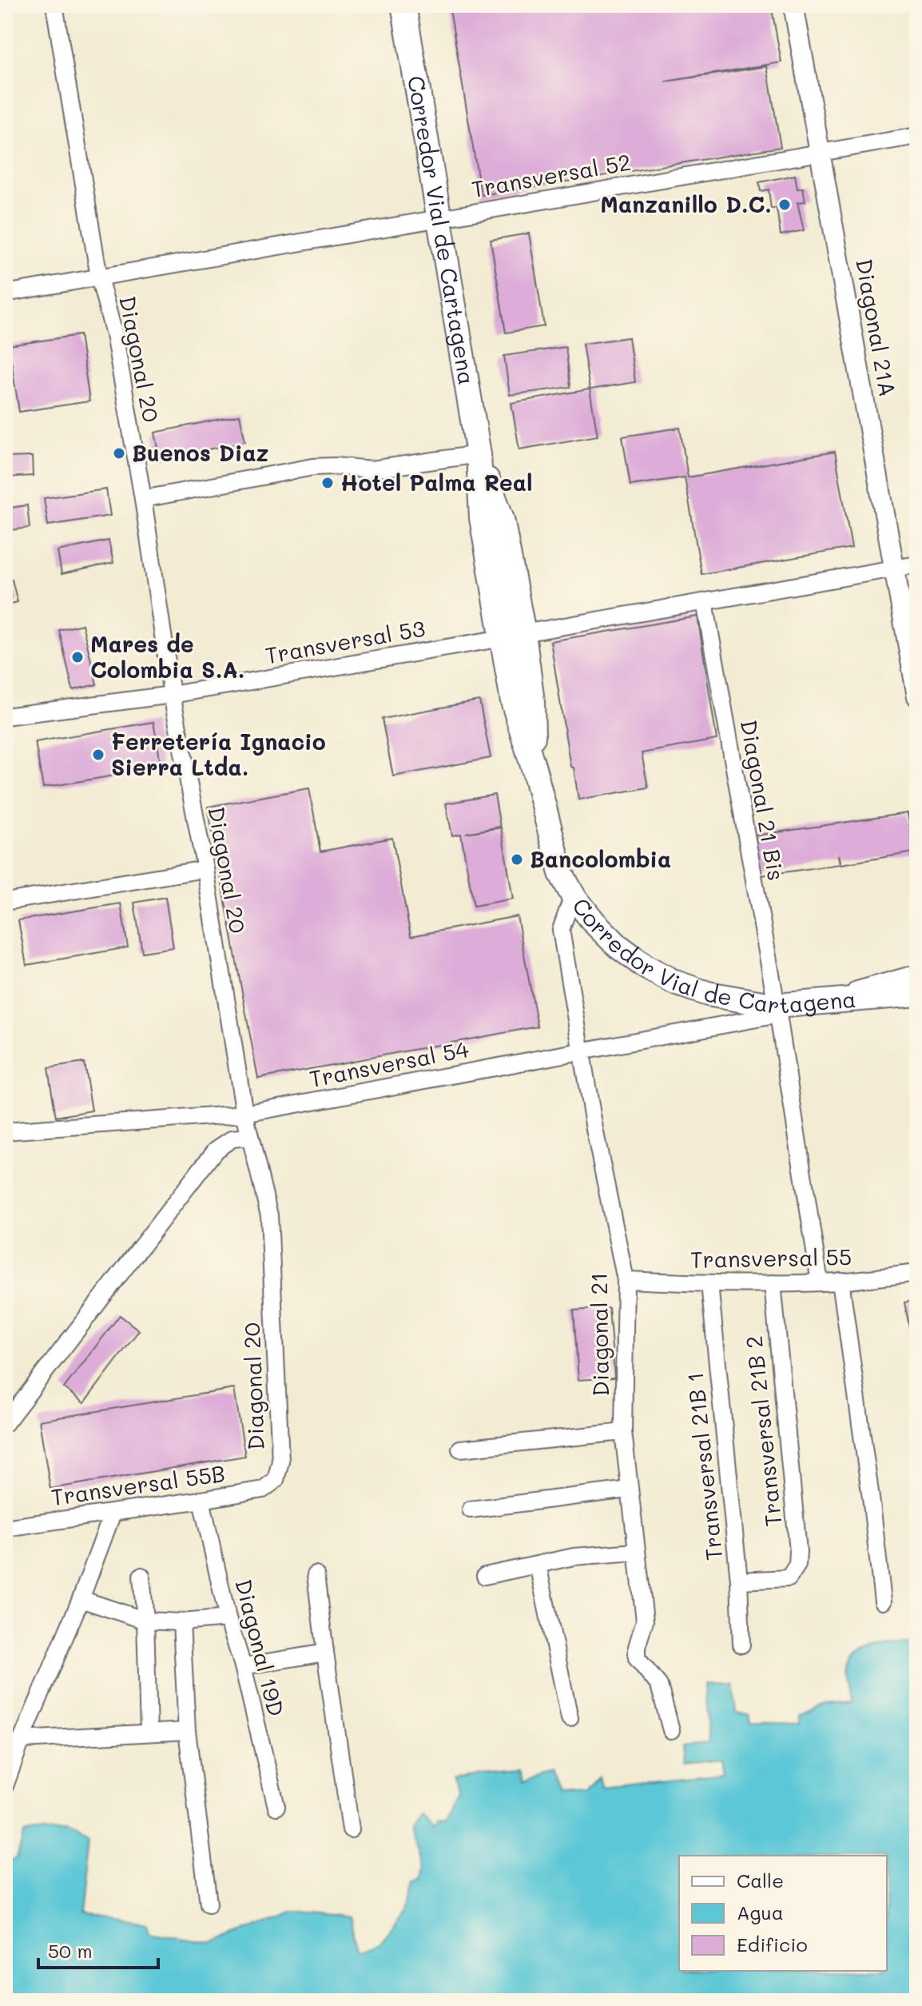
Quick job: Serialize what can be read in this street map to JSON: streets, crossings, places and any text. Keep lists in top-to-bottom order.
{
  "streets": {
    "main road": ["Corredor Vial de Cartagena"],
    "street": [
      "Transversal 52",
      "Diagonal 21A",
      "Diagonal 20",
      "Transversal 53",
      "Diagonal 21 Bis",
      "Transversal 54",
      "Transversal 55",
      "Diagonal 21",
      "Transversal 21B 2",
      "Transversal 21B 1",
      "Transversal 55B",
      "Diagonal 19D"
    ]
  },
  "crossings": [
    ["Transversal 52", "Corredor Vial de Cartagena"],
    ["Transversal 52", "Diagonal 21A"],
    ["Transversal 52", "Diagonal 20"],
    ["Corredor Vial de Cartagena", "Transversal 53"],
    ["Corredor Vial de Cartagena", "Diagonal 21 Bis"],
    ["Corredor Vial de Cartagena", "Transversal 54"],
    ["Corredor Vial de Cartagena", "Diagonal 21"],
    ["Diagonal 21A", "Transversal 53"],
    ["Diagonal 20", "Transversal 53"],
    ["Diagonal 20", "Transversal 54"],
    ["Diagonal 20", "Transversal 55B"],
    ["Transversal 53", "Diagonal 21 Bis"],
    ["Diagonal 21 Bis", "Transversal 54"],
    ["Diagonal 21 Bis", "Transversal 55"],
    ["Transversal 54", "Diagonal 21"],
    ["Transversal 55", "Diagonal 21"],
    ["Transversal 55", "Transversal 21B 2"],
    ["Transversal 55", "Transversal 21B 1"],
    ["Transversal 21B 2", "Transversal 21B 1"],
    ["Transversal 55B", "Diagonal 19D"]
  ],
  "places": [
    "Manzanillo D.C.",
    "Buenos Diaz",
    "Hotel Palma Real",
    "Mares de Colombia S.A.",
    "Ferretería Ignacio Sierra Ltda.",
    "Bancolombia"
  ],
  "legend": ["Calle", "Agua", "Edificio"],
  "scale_bar": "50 m"
}
